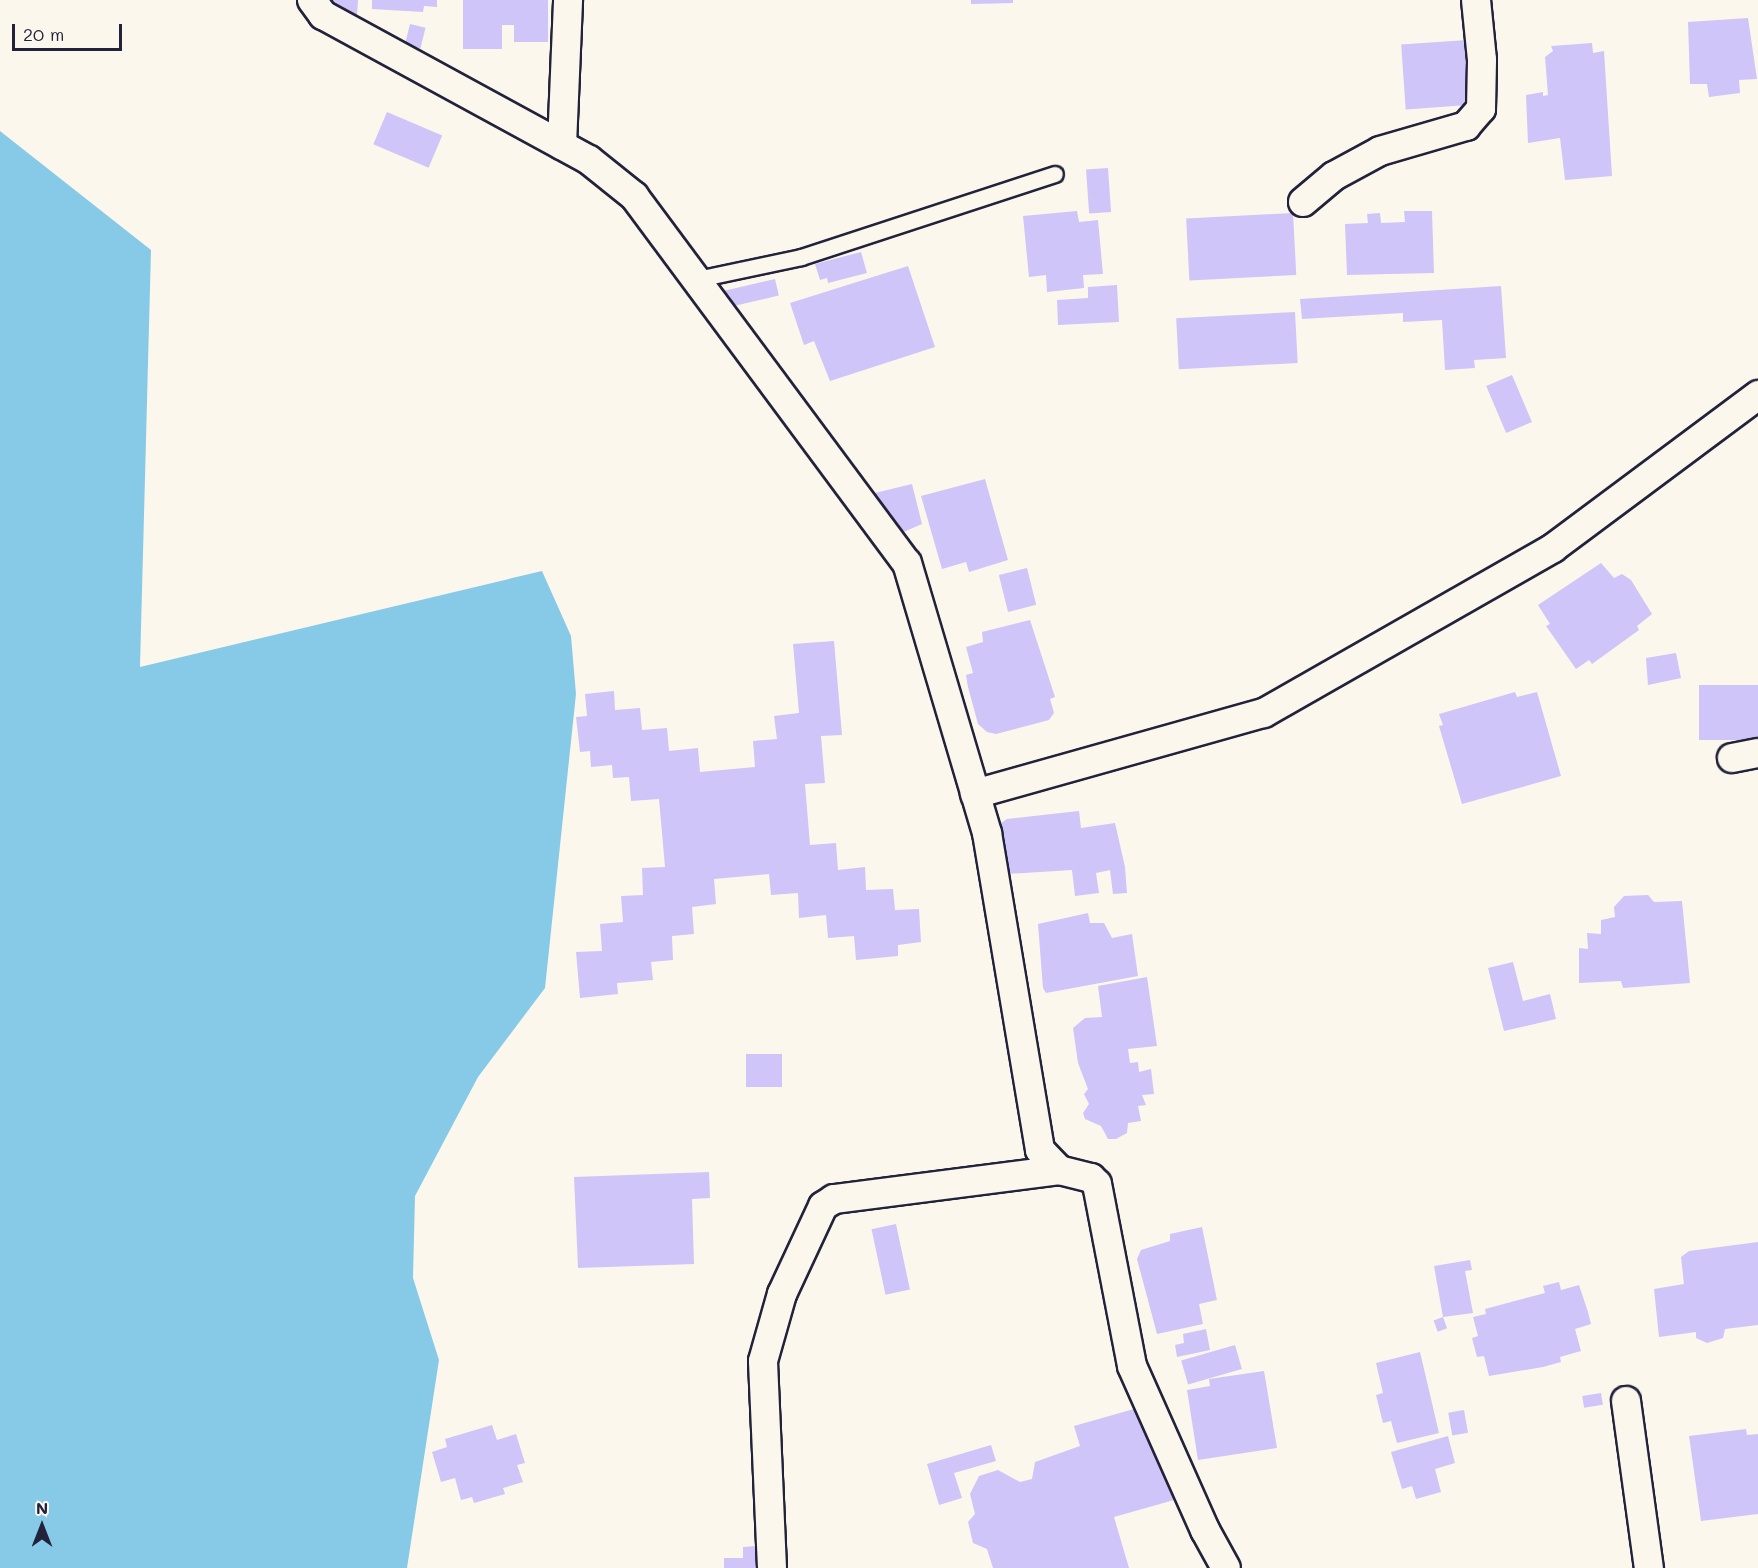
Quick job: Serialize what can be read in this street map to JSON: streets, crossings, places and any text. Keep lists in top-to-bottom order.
{
  "scale_bar": "20 m",
  "north": "top"
}
